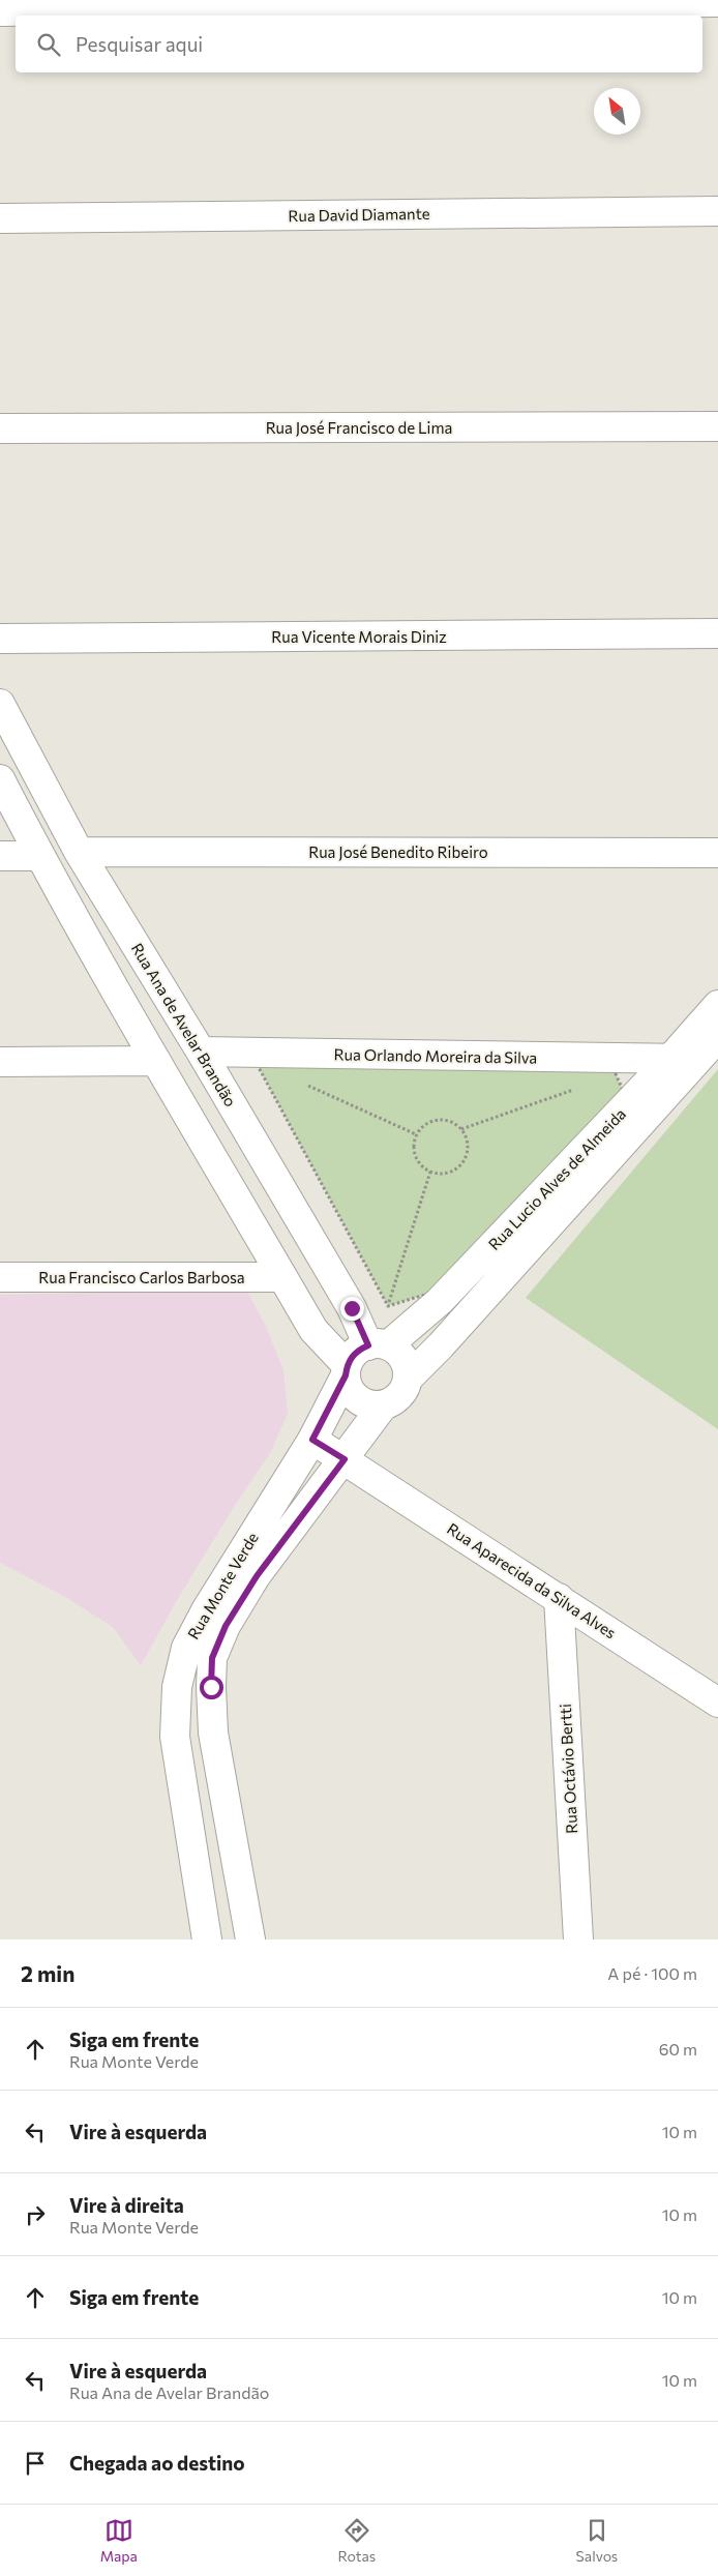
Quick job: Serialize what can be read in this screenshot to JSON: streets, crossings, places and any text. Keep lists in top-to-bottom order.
{
  "streets": {
    "street": [
      "Rua David Diamante",
      "Rua José Francisco de Lima",
      "Rua Vicente Morais Diniz",
      "Rua José Benedito Ribeiro",
      "Rua Ana de Avelar Brandão",
      "Rua Orlando Moreira da Silva",
      "Rua Lucio Alves de Almeida",
      "Rua Francisco Carlos Barbosa",
      "Rua Aparecida da Silva Alves",
      "Rua Monte Verde",
      "Rua Octávio Bertti"
    ]
  },
  "crossings": [
    ["Rua José Benedito Ribeiro", "Rua Ana de Avelar Brandão"],
    ["Rua Ana de Avelar Brandão", "Rua Orlando Moreira da Silva"],
    ["Rua Ana de Avelar Brandão", "Rua Lucio Alves de Almeida"],
    ["Rua Ana de Avelar Brandão", "Rua Monte Verde"],
    ["Rua Orlando Moreira da Silva", "Rua Lucio Alves de Almeida"],
    ["Rua Lucio Alves de Almeida", "Rua Monte Verde"],
    ["Rua Aparecida da Silva Alves", "Rua Monte Verde"],
    ["Rua Aparecida da Silva Alves", "Rua Octávio Bertti"]
  ],
  "north": "top left",
  "page": {
    "search": "Pesquisar aqui",
    "heading": ["2 min", "A pé · 100 m"],
    "list": [
      ["Siga em frente", "Rua Monte Verde", "60 m"],
      ["Vire à esquerda", "10 m"],
      ["Vire à direita", "Rua Monte Verde", "10 m"],
      ["Siga em frente", "10 m"],
      ["Vire à esquerda", "Rua Ana de Avelar Brandão", "10 m"],
      "Chegada ao destino"
    ],
    "nav": ["Mapa", "Rotas", "Salvos"]
  }
}
